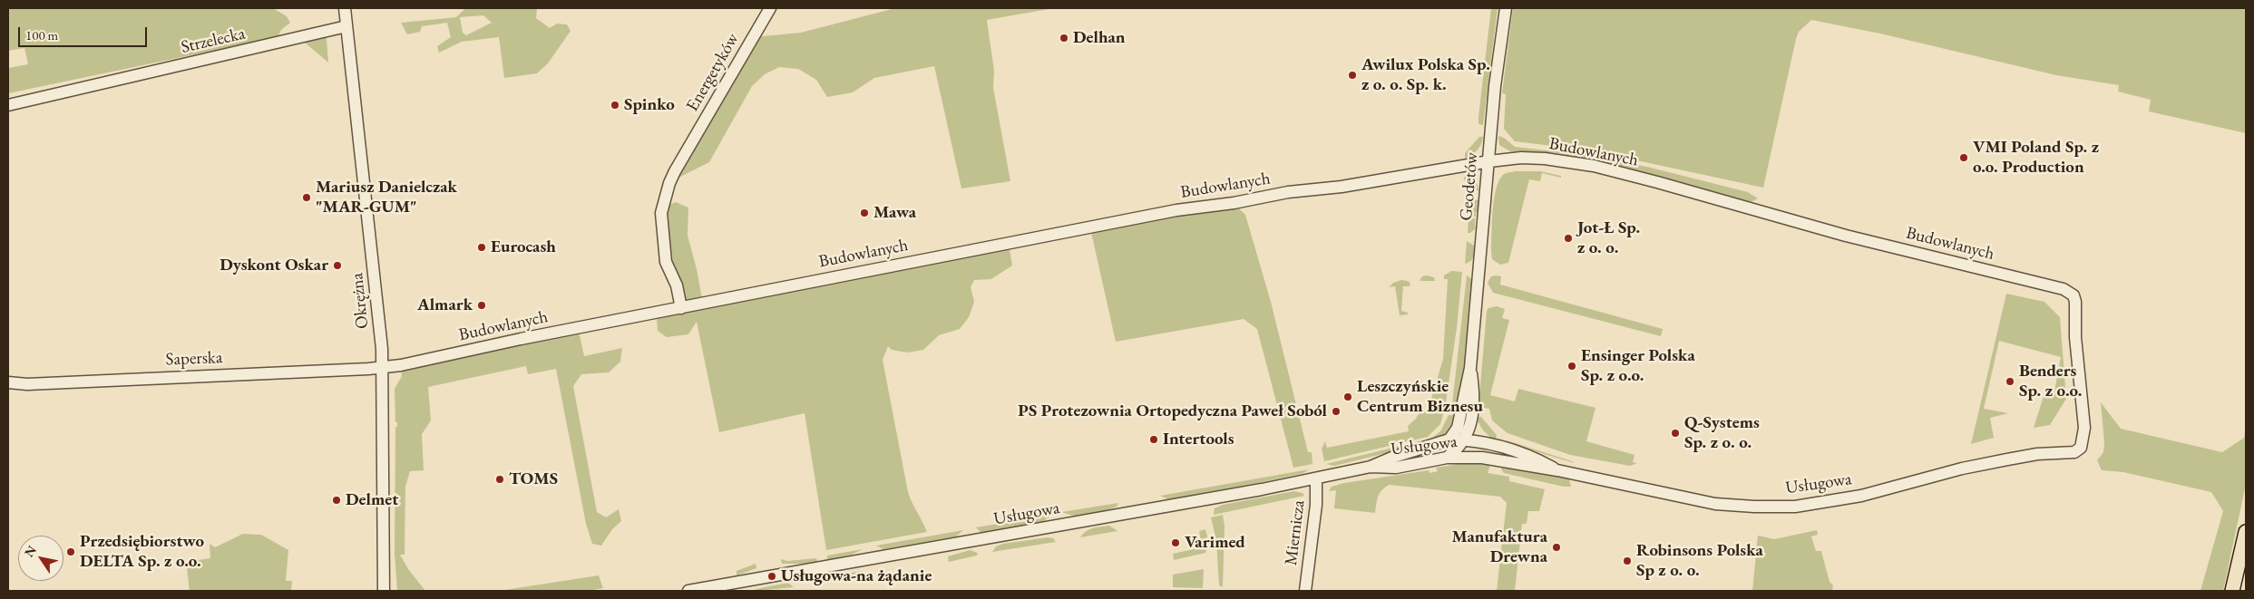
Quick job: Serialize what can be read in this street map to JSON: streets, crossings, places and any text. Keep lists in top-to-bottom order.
{
  "streets": {
    "street": [
      "Strzelecka",
      "Energetyków",
      "Budowlanych",
      "Geodetów",
      "Okrężna",
      "Saperska",
      "Usługowa",
      "Miernicza"
    ]
  },
  "crossings": [
    ["Strzelecka", "Okrężna"],
    ["Energetyków", "Budowlanych"],
    ["Budowlanych", "Geodetów"],
    ["Budowlanych", "Okrężna"],
    ["Budowlanych", "Saperska"],
    ["Budowlanych", "Usługowa"],
    ["Geodetów", "Usługowa"],
    ["Okrężna", "Saperska"],
    ["Usługowa", "Miernicza"]
  ],
  "places": [
    "Delhan",
    "Awilux Polska Sp. z o. o. Sp. k.",
    "Spinko",
    "VMI Poland Sp. z o.o. Production",
    "Mariusz Danielczak \"MAR-GUM\"",
    "Mawa",
    "Jot-Ł Sp. z o. o.",
    "Eurocash",
    "Dyskont Oskar",
    "Almark",
    "Ensinger Polska Sp. z o.o.",
    "Benders Sp. z o.o.",
    "Leszczyńskie Centrum Biznesu",
    "PS Protezownia Ortopedyczna Paweł Soból",
    "Q-Systems Sp. z o. o.",
    "Intertools",
    "TOMS",
    "Delmet",
    "Varimed",
    "Manufaktura Drewna",
    "Przedsiębiorstwo DELTA Sp. z o.o.",
    "Robinsons Polska Sp z o. o.",
    "Usługowa-na żądanie"
  ],
  "scale_bar": "100 m",
  "north": "top left"
}
